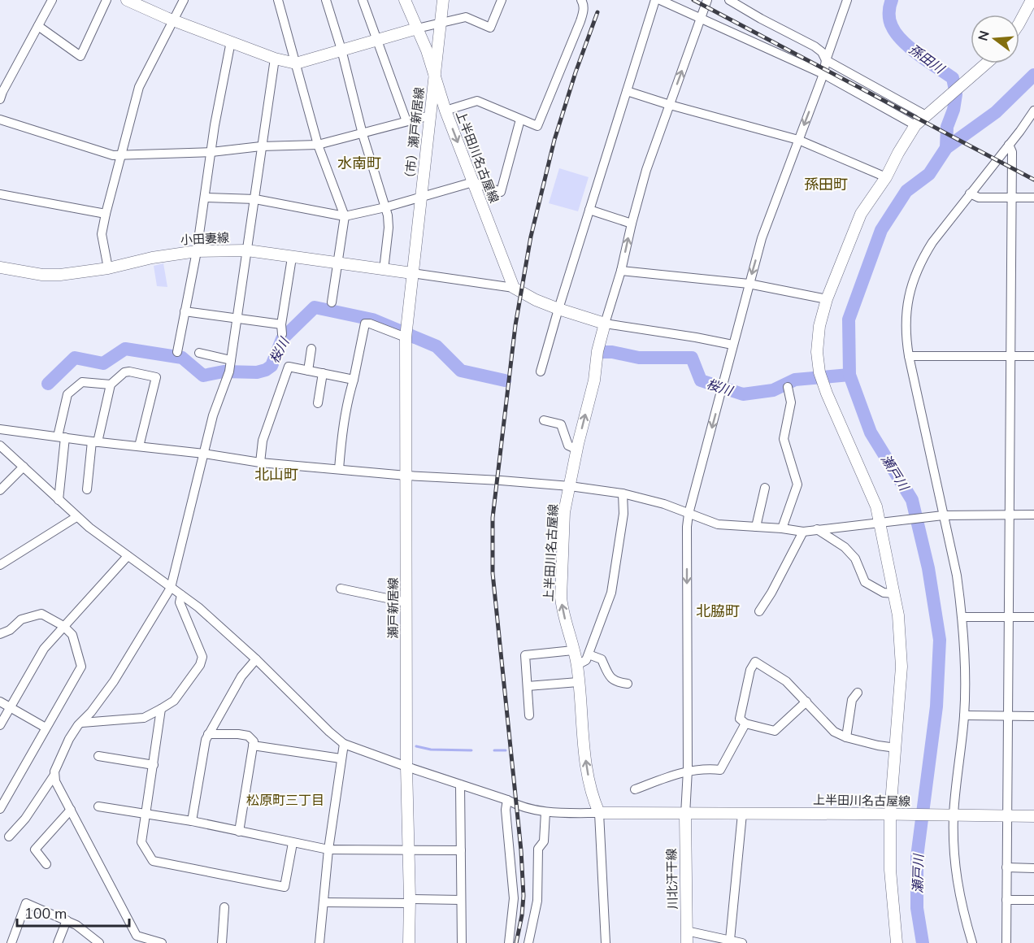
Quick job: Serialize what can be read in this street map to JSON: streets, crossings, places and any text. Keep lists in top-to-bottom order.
{
  "streets": {
    "street": [
      "（市）瀬戸新居線",
      "上半田川名古屋線",
      "小田妻線",
      "瀬戸新居線",
      "川北汗干線"
    ]
  },
  "crossings": [
    ["（市）瀬戸新居線", "上半田川名古屋線"],
    ["（市）瀬戸新居線", "小田妻線"],
    ["（市）瀬戸新居線", "瀬戸新居線"],
    ["上半田川名古屋線", "川北汗干線"],
    ["小田妻線", "瀬戸新居線"]
  ],
  "districts": [
    "水南町",
    "孫田町",
    "北山町",
    "北脇町",
    "松原町三丁目"
  ],
  "water": ["孫田川", "桜川", "瀬戸川"],
  "scale_bar": "100 m",
  "north": "left"
}
